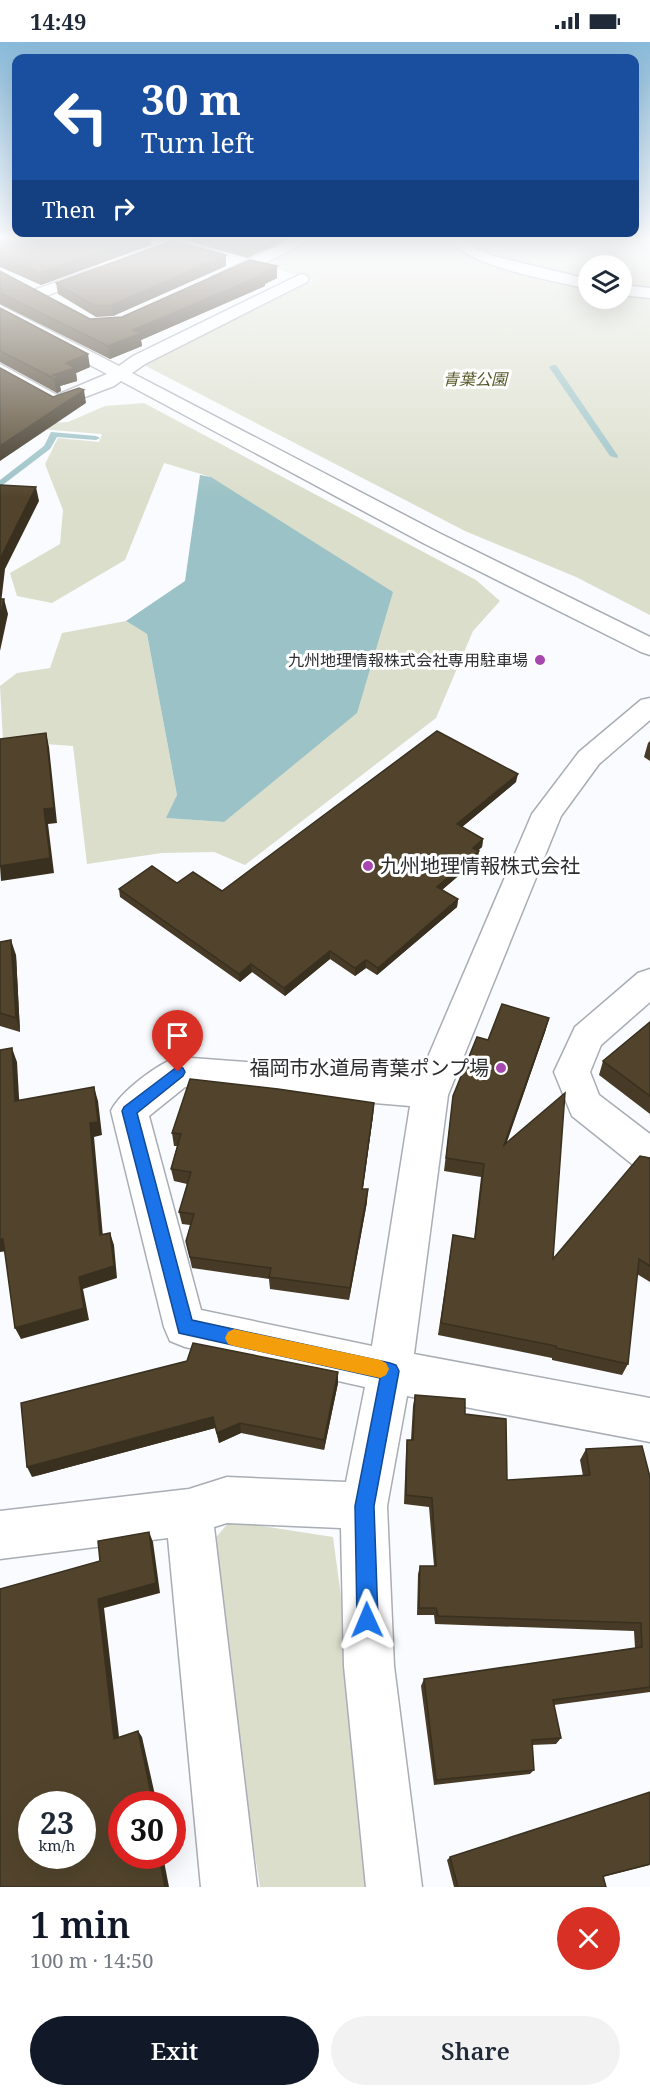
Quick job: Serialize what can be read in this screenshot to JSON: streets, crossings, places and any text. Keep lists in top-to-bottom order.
{
  "parks": ["青葉公園"],
  "places": ["九州地理情報株式会社専用駐車場", "九州地理情報株式会社", "福岡市水道局青葉ポンプ場"],
  "page": {
    "status": "14:49",
    "turn": ["30 m", "Turn left"],
    "then": "Then",
    "speed": "23 km/h",
    "limit": "30",
    "heading": ["1 min", "100 m · 14:50"],
    "buttons": ["Exit", "Share"]
  }
}
